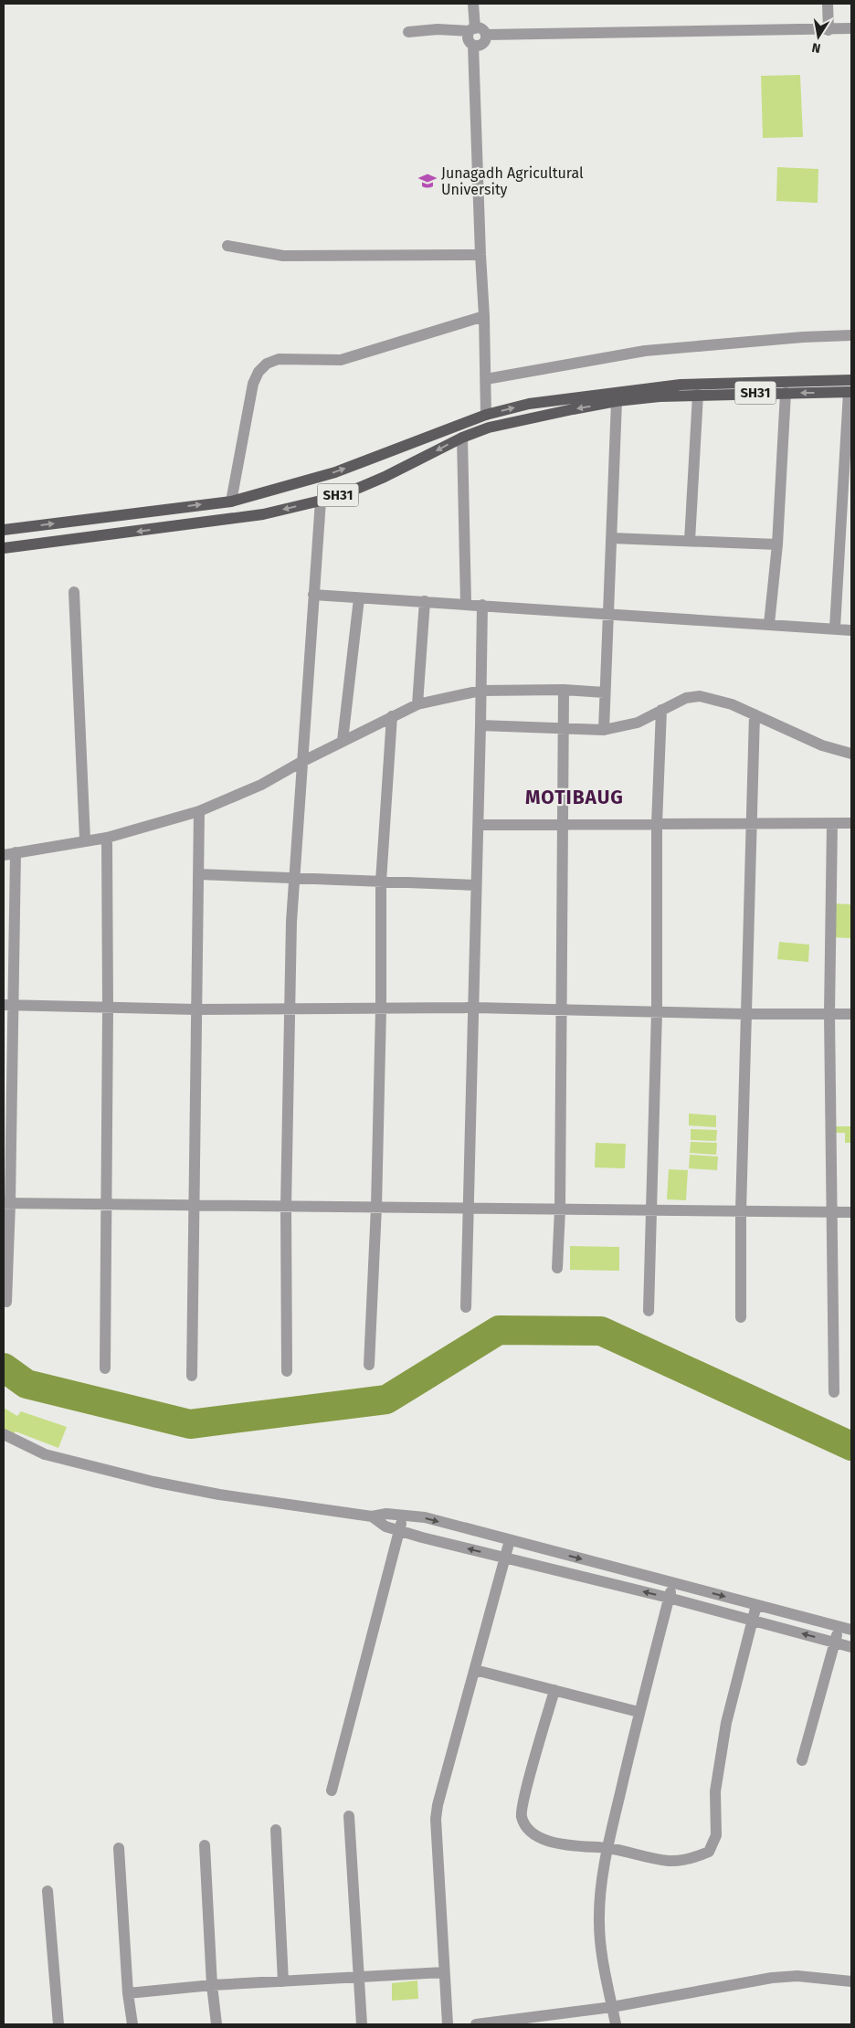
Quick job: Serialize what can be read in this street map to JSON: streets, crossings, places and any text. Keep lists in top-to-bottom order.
{
  "streets": {
    "main road": ["SH31"]
  },
  "districts": ["MOTIBAUG"],
  "places": {
    "school or university": ["Junagadh Agricultural University"]
  },
  "north": "bottom"
}
